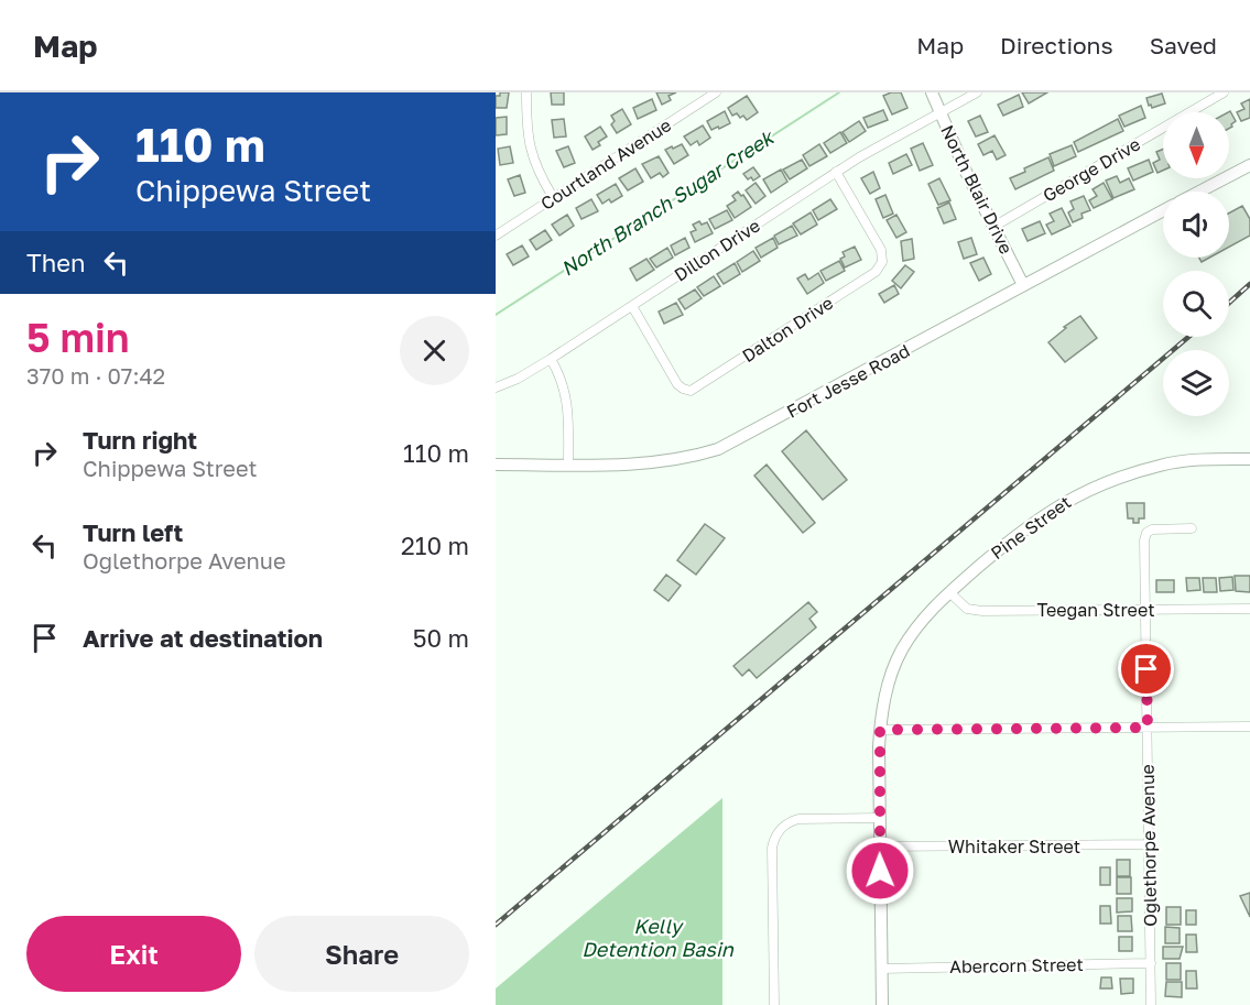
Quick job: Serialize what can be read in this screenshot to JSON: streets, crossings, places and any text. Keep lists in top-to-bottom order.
{
  "streets": {
    "street": [
      "Courtland Avenue",
      "George Drive",
      "North Blair Drive",
      "Dillon Drive",
      "Dalton Drive",
      "Fort Jesse Road",
      "Pine Street",
      "Teegan Street",
      "Oglethorpe Avenue",
      "Whitaker Street",
      "Abercorn Street"
    ]
  },
  "crossings": [
    ["George Drive", "North Blair Drive"],
    ["North Blair Drive", "Dillon Drive"],
    ["North Blair Drive", "Fort Jesse Road"],
    ["Dillon Drive", "Dalton Drive"],
    ["Pine Street", "Teegan Street"],
    ["Pine Street", "Whitaker Street"],
    ["Pine Street", "Abercorn Street"],
    ["Teegan Street", "Oglethorpe Avenue"],
    ["Oglethorpe Avenue", "Whitaker Street"],
    ["Oglethorpe Avenue", "Abercorn Street"]
  ],
  "water": ["North Branch Sugar Creek", "Kelly Detention Basin"],
  "north": "bottom",
  "page": {
    "header": "Map",
    "nav": ["Map", "Directions", "Saved"],
    "turn": ["110 m", "Chippewa Street"],
    "then": "Then",
    "heading": ["5 min", "370 m · 07:42"],
    "list": [
      {
        "name": "Turn right",
        "note": "Chippewa Street",
        "value": "110 m"
      },
      {
        "name": "Turn left",
        "note": "Oglethorpe Avenue",
        "value": "210 m"
      },
      {
        "name": "Arrive at destination",
        "value": "50 m"
      }
    ],
    "buttons": ["Exit", "Share"]
  }
}
